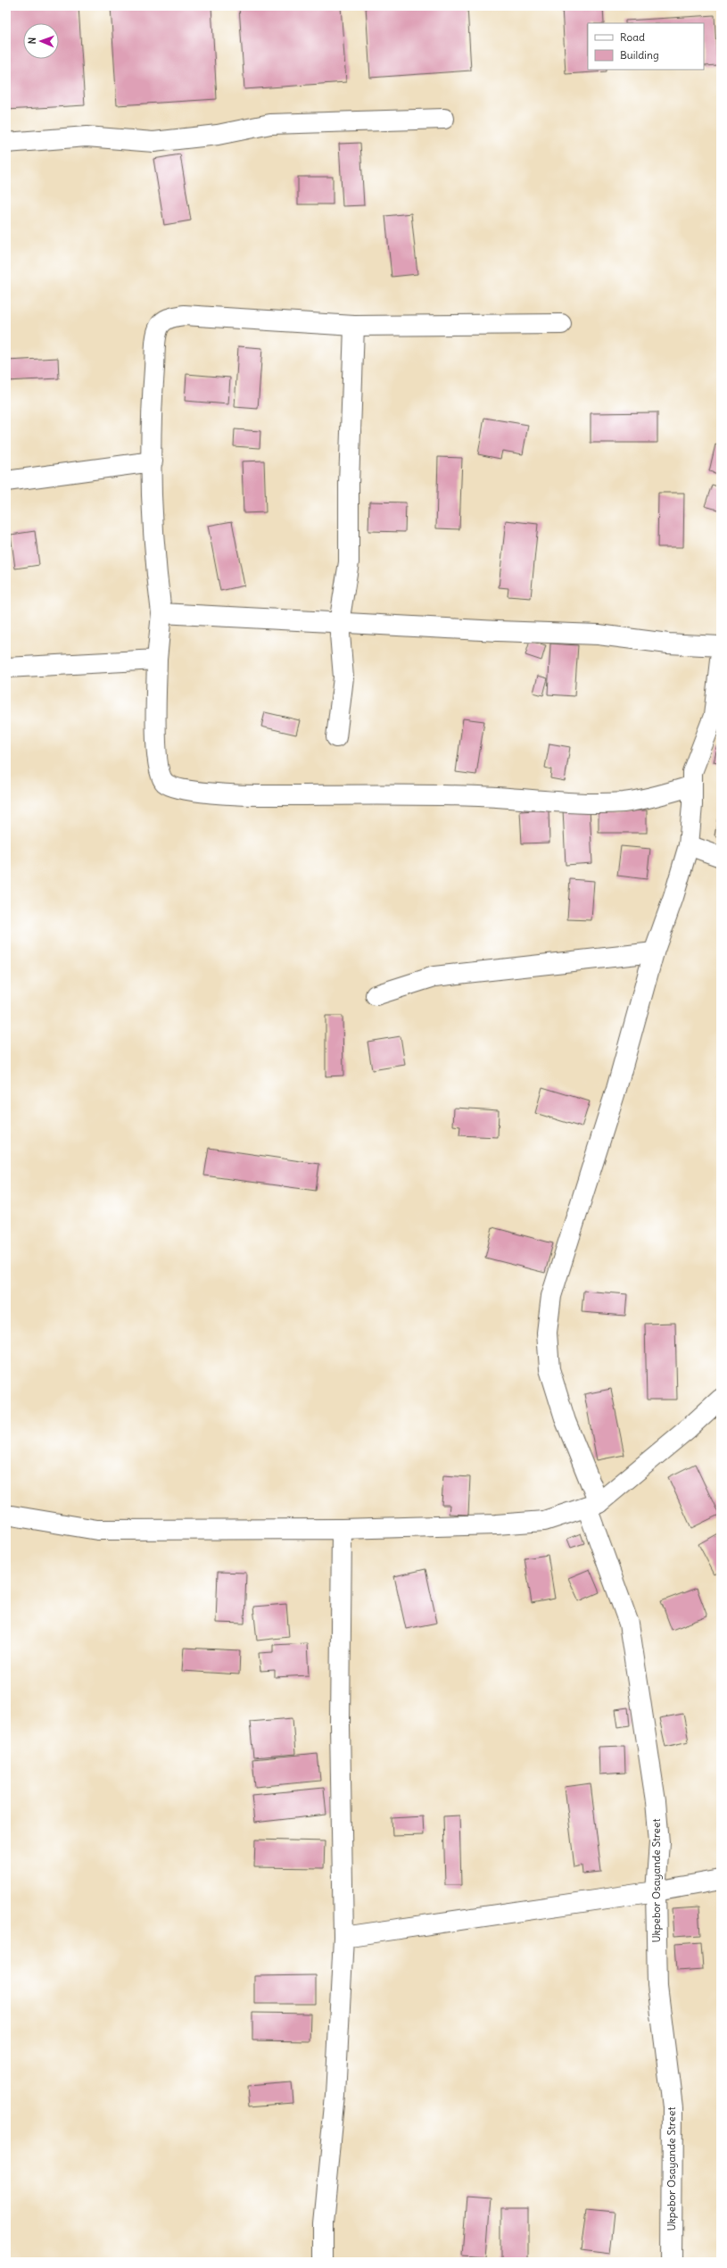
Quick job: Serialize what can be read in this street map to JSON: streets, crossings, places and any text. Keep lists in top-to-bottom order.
{
  "streets": {
    "street": ["Ukpebor Osayande Street"]
  },
  "legend": ["Road", "Building"],
  "north": "left"
}
